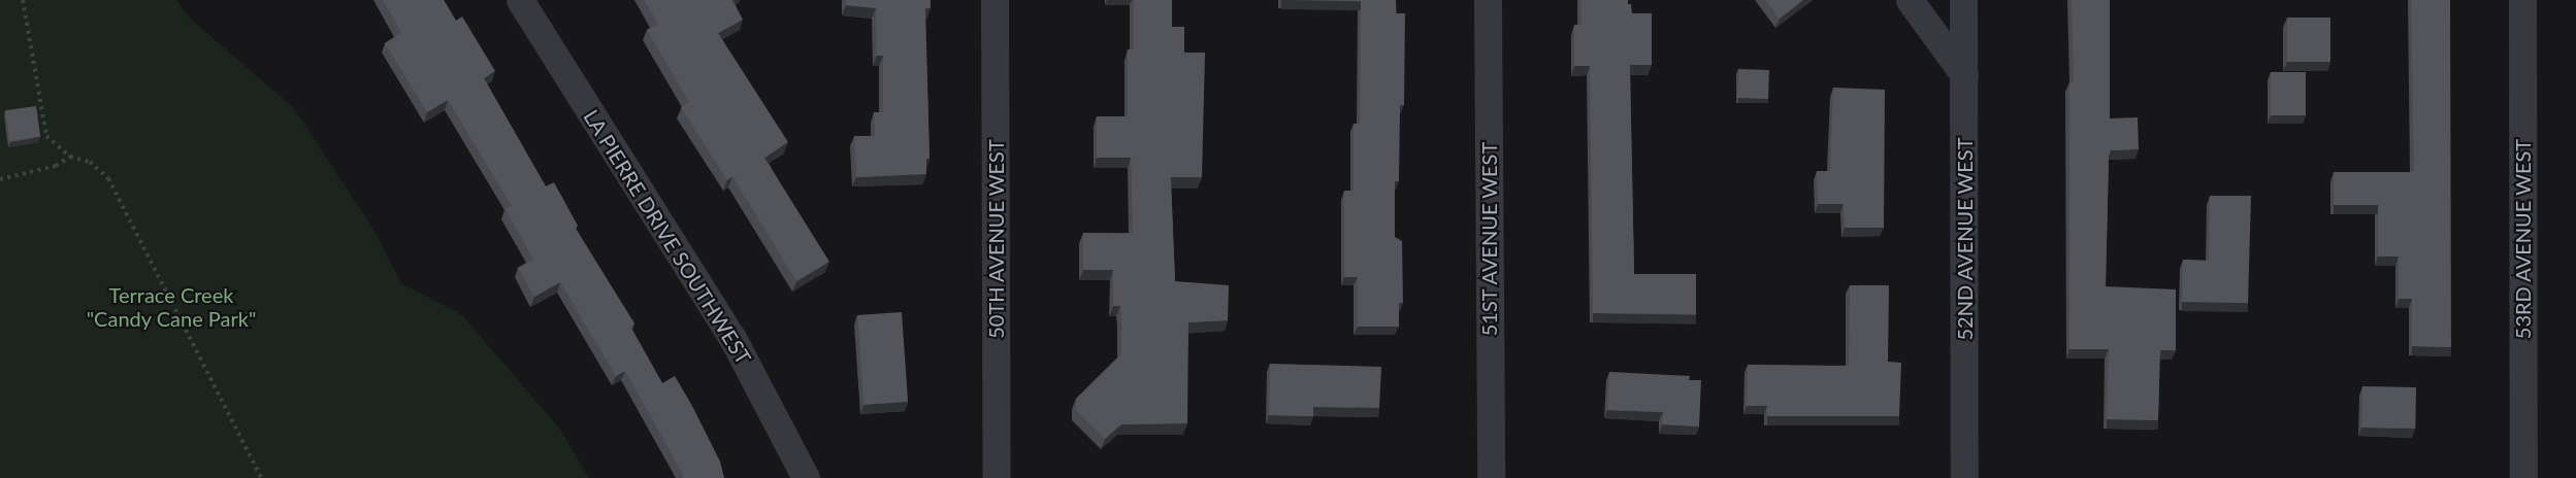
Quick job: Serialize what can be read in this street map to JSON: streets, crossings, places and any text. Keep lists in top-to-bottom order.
{
  "streets": {
    "street": [
      "LA PIERRE DRIVE SOUTHWEST",
      "50TH AVENUE WEST",
      "51ST AVENUE WEST",
      "52ND AVENUE WEST",
      "53RD AVENUE WEST"
    ]
  },
  "parks": ["Terrace Creek \"Candy Cane Park\""]
}
